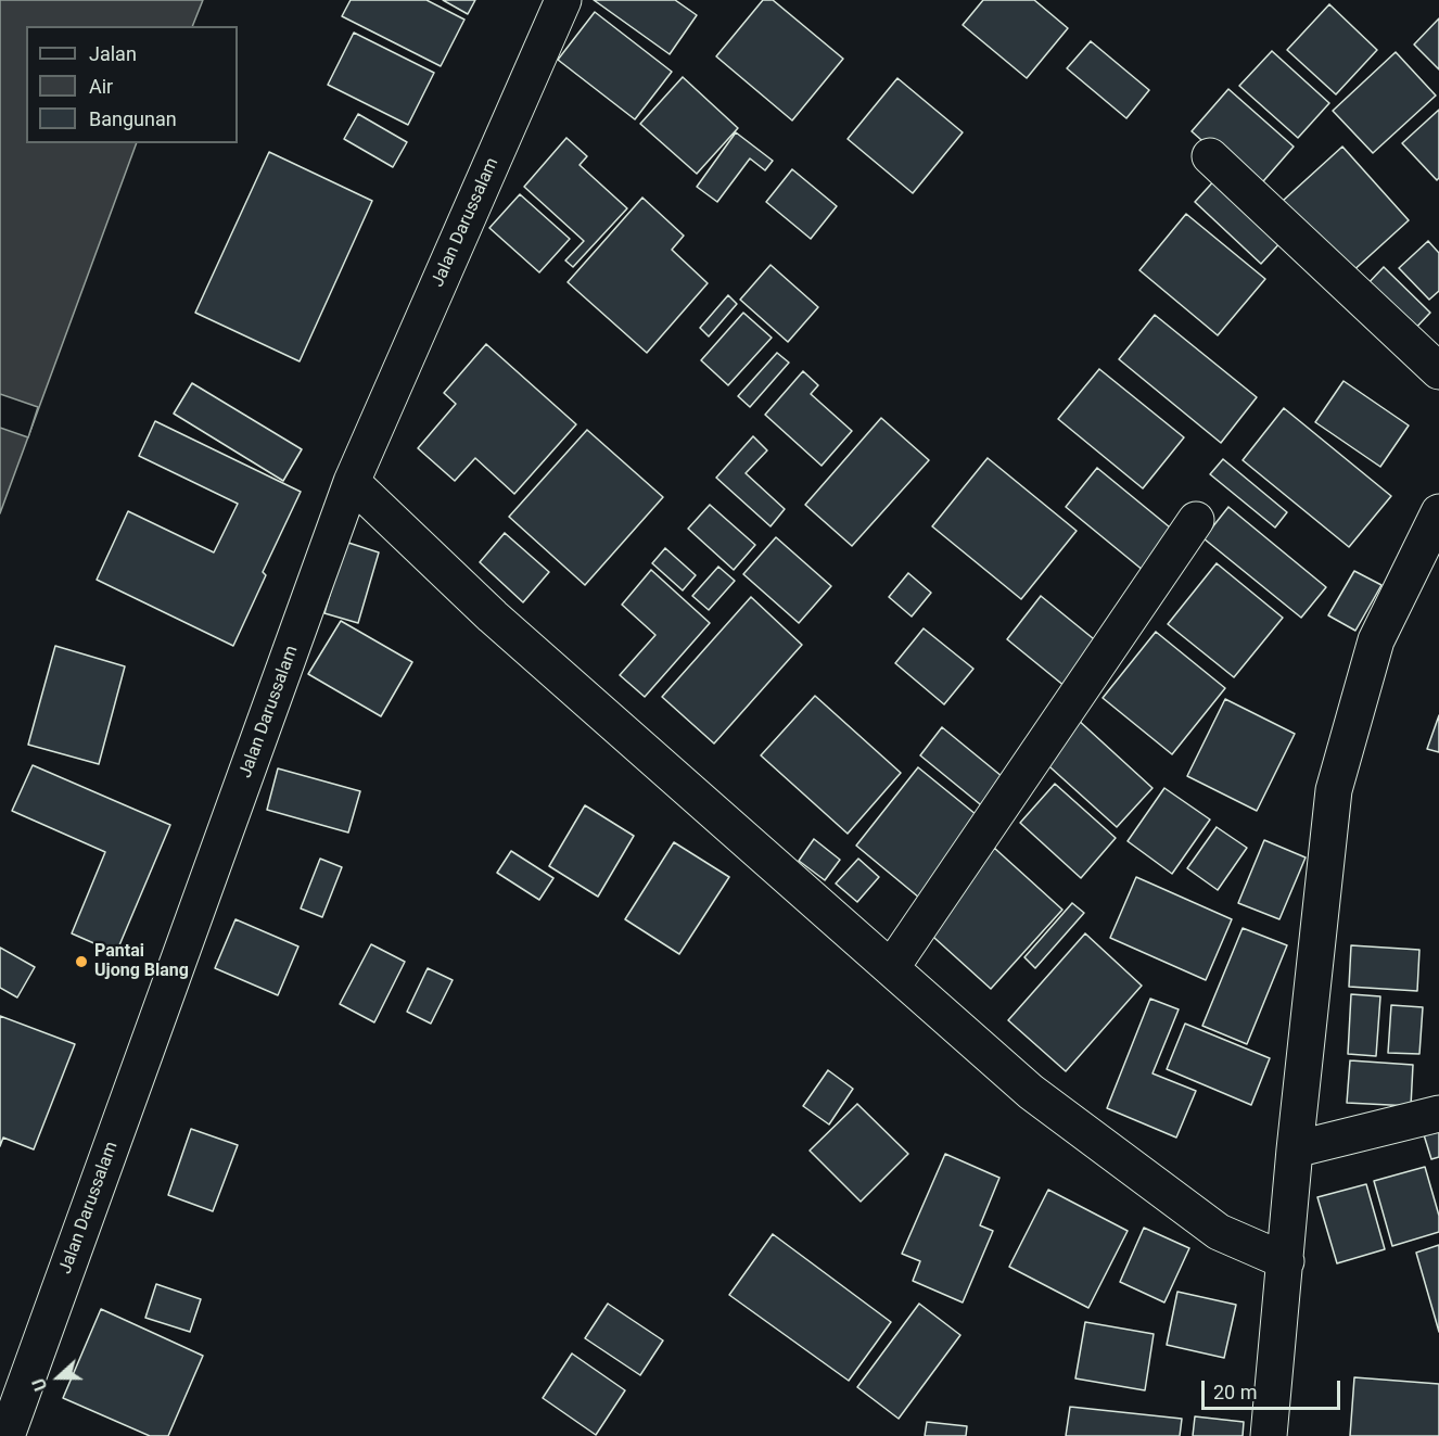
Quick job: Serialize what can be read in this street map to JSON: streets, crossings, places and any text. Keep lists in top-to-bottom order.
{
  "streets": {
    "street": ["Jalan Darussalam"]
  },
  "places": ["Pantai Ujong Blang"],
  "legend": ["Jalan", "Air", "Bangunan"],
  "scale_bar": "20 m",
  "north": "left"
}
